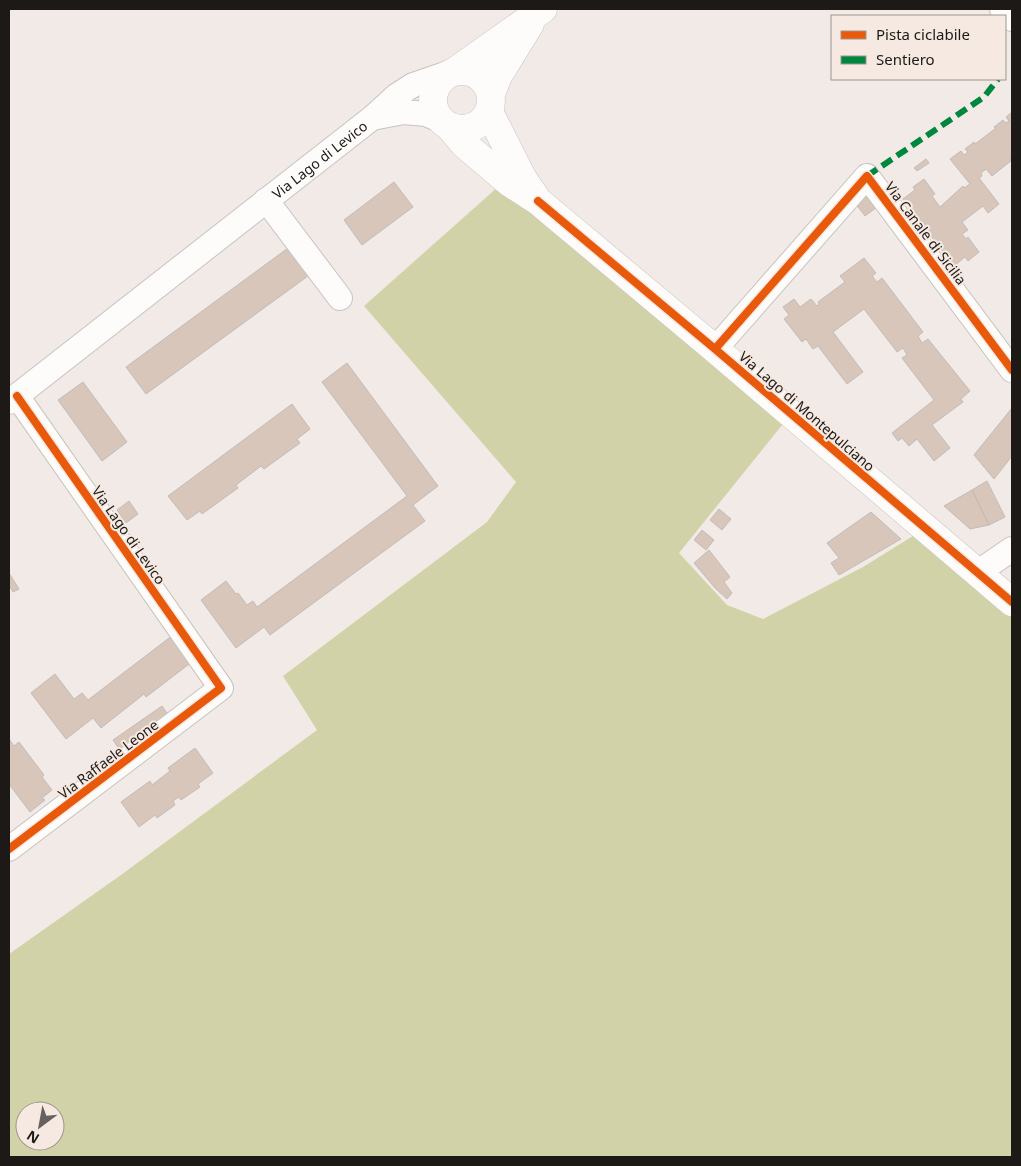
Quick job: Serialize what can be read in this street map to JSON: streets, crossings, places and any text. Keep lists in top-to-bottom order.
{
  "streets": {
    "street": [
      "Via Lago di Levico",
      "Via Canale di Sicilia",
      "Via Lago di Montepulciano",
      "Via Raffaele Leone"
    ]
  },
  "crossings": [
    ["Via Lago di Levico", "Via Lago di Montepulciano"],
    ["Via Lago di Levico", "Via Raffaele Leone"],
    ["Via Canale di Sicilia", "Via Lago di Montepulciano"]
  ],
  "legend": ["Pista ciclabile", "Sentiero"],
  "north": "bottom left"
}
